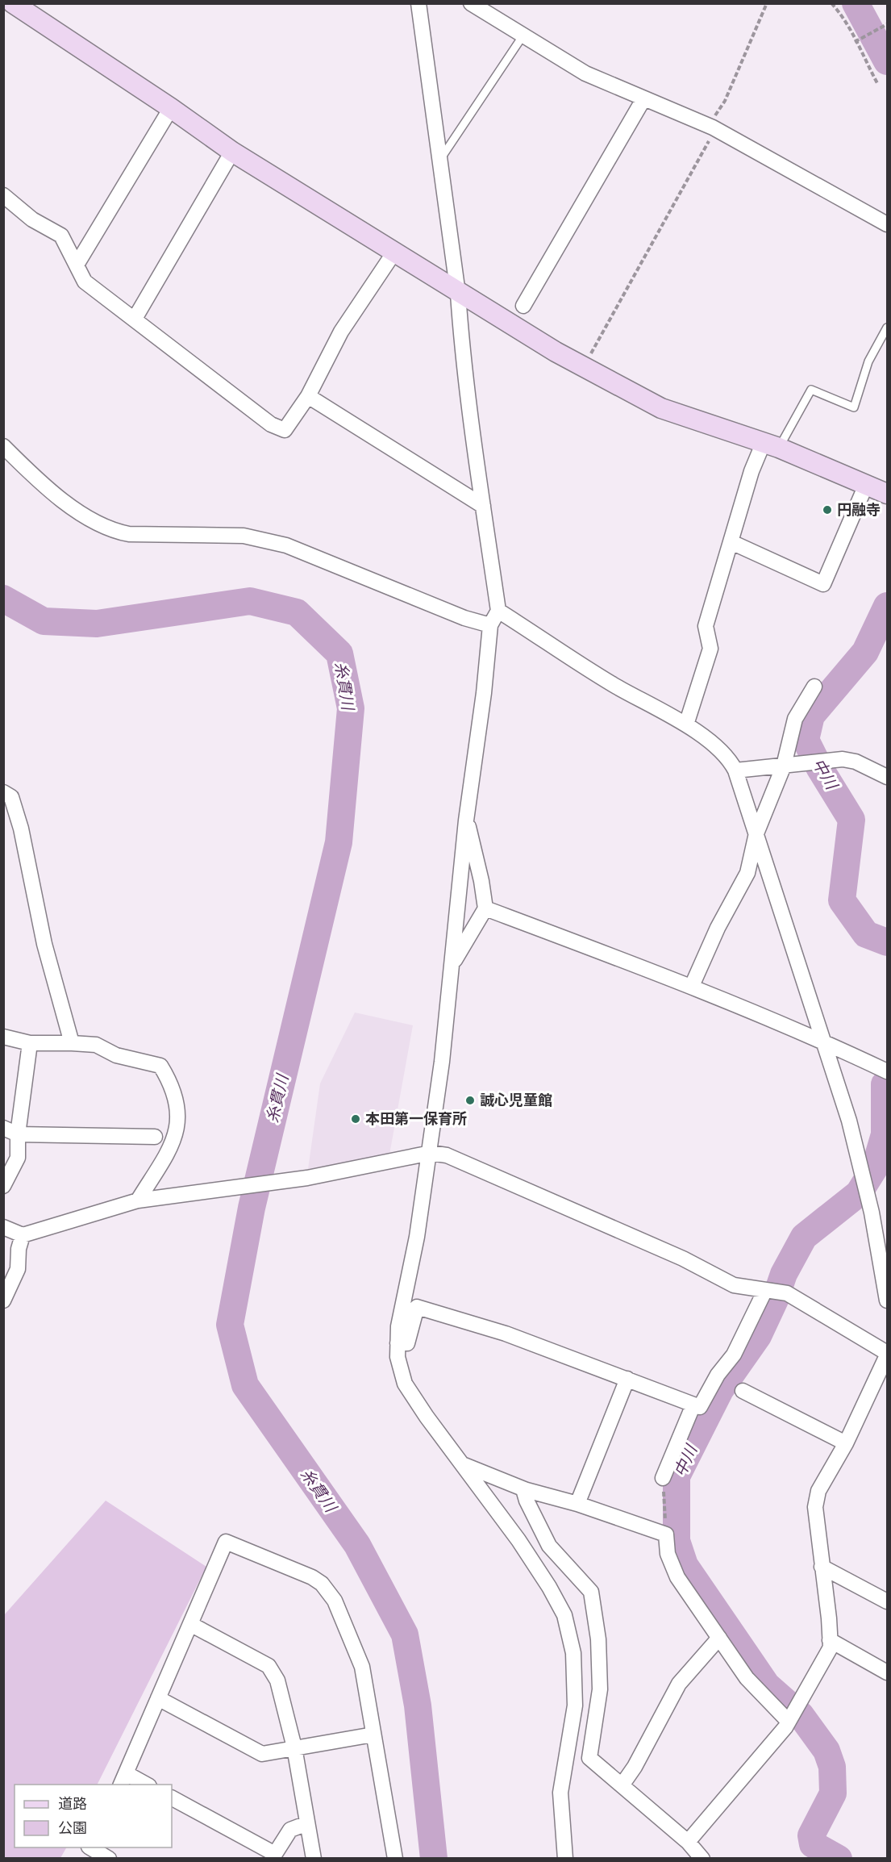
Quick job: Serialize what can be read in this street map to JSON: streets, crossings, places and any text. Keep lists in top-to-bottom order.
{
  "water": ["糸貫川", "中川"],
  "places": ["円融寺", "誠心児童館", "本田第一保育所"],
  "legend": ["道路", "公園"]
}
